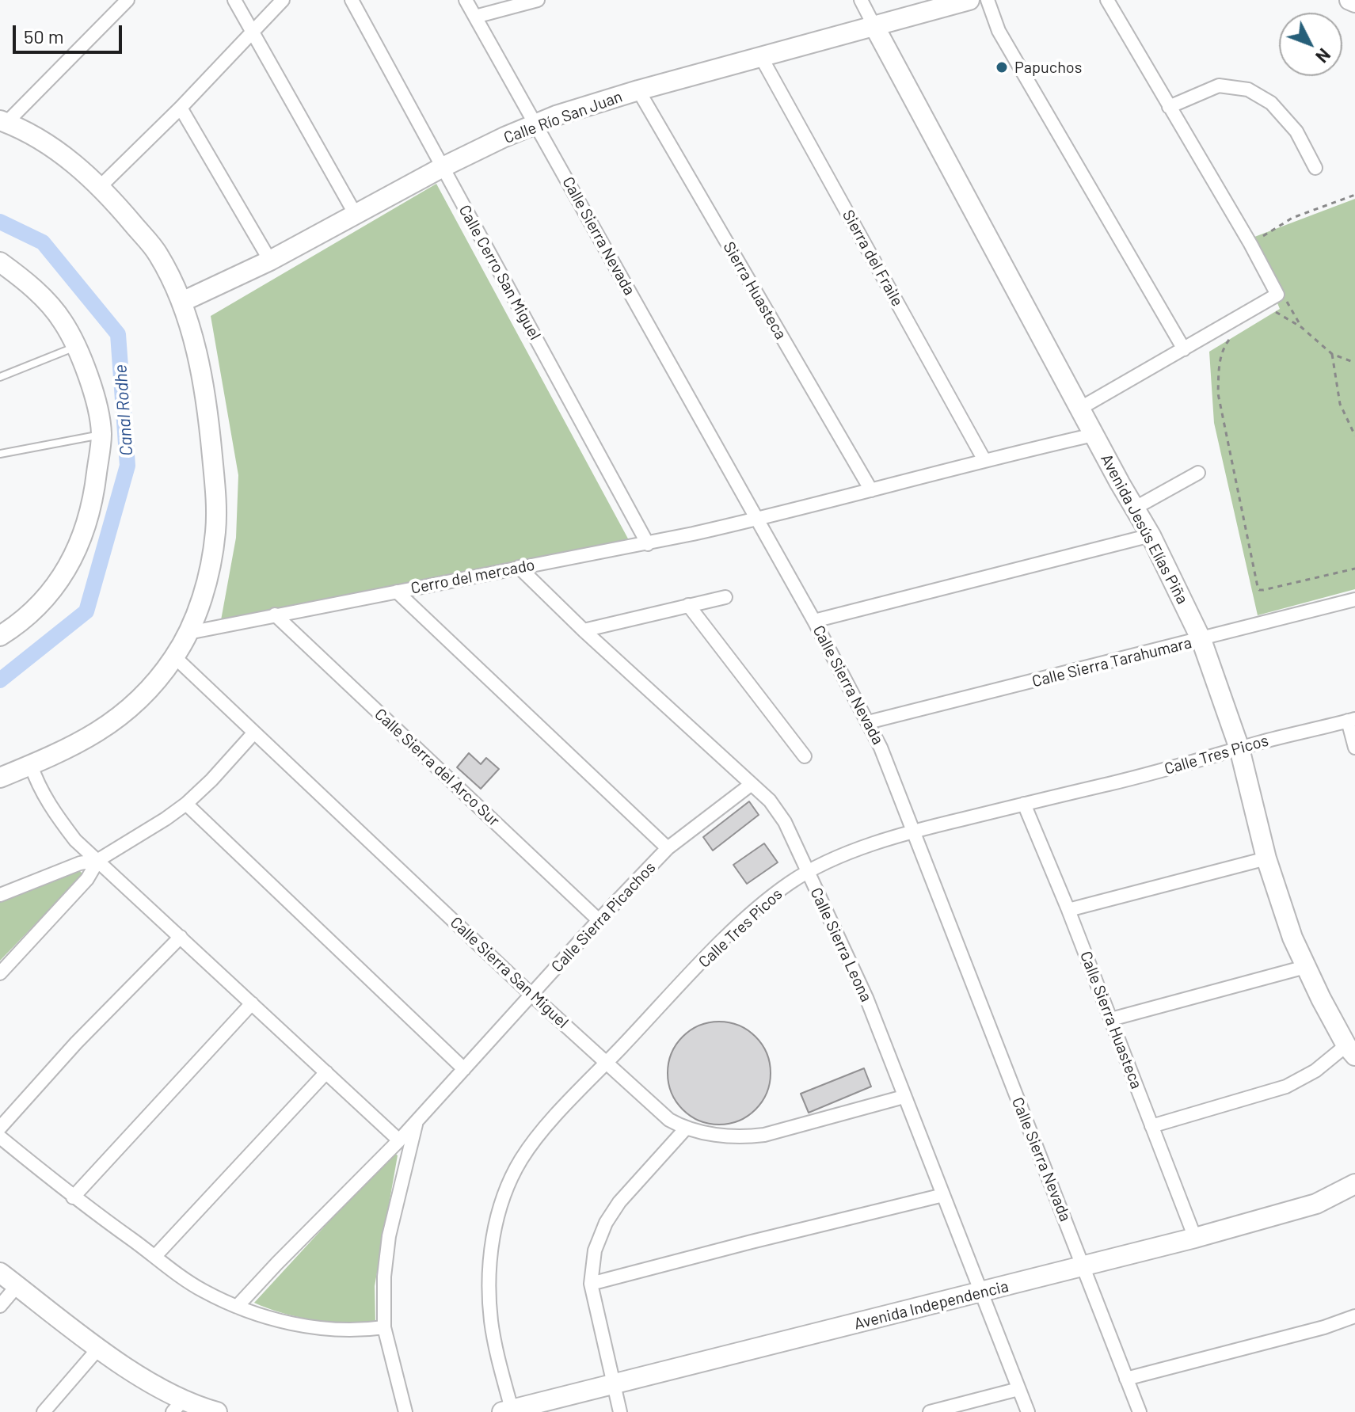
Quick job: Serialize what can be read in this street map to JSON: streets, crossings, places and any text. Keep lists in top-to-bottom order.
{
  "streets": {
    "street": [
      "Calle Río San Juan",
      "Calle Sierra Nevada",
      "Sierra del Fraile",
      "Calle Cerro San Miguel",
      "Sierra Huasteca",
      "Avenida Jesús Elías Piña",
      "Cerro del mercado",
      "Calle Sierra Tarahumara",
      "Calle Tres Picos",
      "Calle Sierra del Arco Sur",
      "Calle Sierra Picachos",
      "Calle Sierra Leona",
      "Calle Sierra San Miguel",
      "Calle Sierra Huasteca",
      "Avenida Independencia"
    ]
  },
  "crossings": [
    ["Calle Río San Juan", "Calle Sierra Nevada"],
    ["Calle Río San Juan", "Sierra del Fraile"],
    ["Calle Río San Juan", "Calle Cerro San Miguel"],
    ["Calle Río San Juan", "Sierra Huasteca"],
    ["Calle Río San Juan", "Avenida Jesús Elías Piña"],
    ["Calle Sierra Nevada", "Cerro del mercado"],
    ["Calle Sierra Nevada", "Calle Sierra Tarahumara"],
    ["Calle Sierra Nevada", "Calle Tres Picos"],
    ["Calle Sierra Nevada", "Avenida Independencia"],
    ["Sierra del Fraile", "Cerro del mercado"],
    ["Calle Cerro San Miguel", "Cerro del mercado"],
    ["Sierra Huasteca", "Cerro del mercado"],
    ["Avenida Jesús Elías Piña", "Cerro del mercado"],
    ["Avenida Jesús Elías Piña", "Calle Sierra Tarahumara"],
    ["Avenida Jesús Elías Piña", "Calle Tres Picos"],
    ["Cerro del mercado", "Calle Sierra del Arco Sur"],
    ["Cerro del mercado", "Calle Sierra Leona"],
    ["Calle Tres Picos", "Calle Sierra Leona"],
    ["Calle Tres Picos", "Calle Sierra San Miguel"],
    ["Calle Tres Picos", "Calle Sierra Huasteca"],
    ["Calle Tres Picos", "Avenida Independencia"],
    ["Calle Sierra del Arco Sur", "Calle Sierra Picachos"],
    ["Calle Sierra Picachos", "Calle Sierra Leona"],
    ["Calle Sierra Picachos", "Calle Sierra San Miguel"],
    ["Calle Sierra Leona", "Calle Sierra San Miguel"],
    ["Calle Sierra Leona", "Avenida Independencia"],
    ["Calle Sierra Huasteca", "Avenida Independencia"]
  ],
  "water": ["Canal Rodhe"],
  "places": ["Papuchos"],
  "scale_bar": "50 m",
  "north": "bottom right"
}
